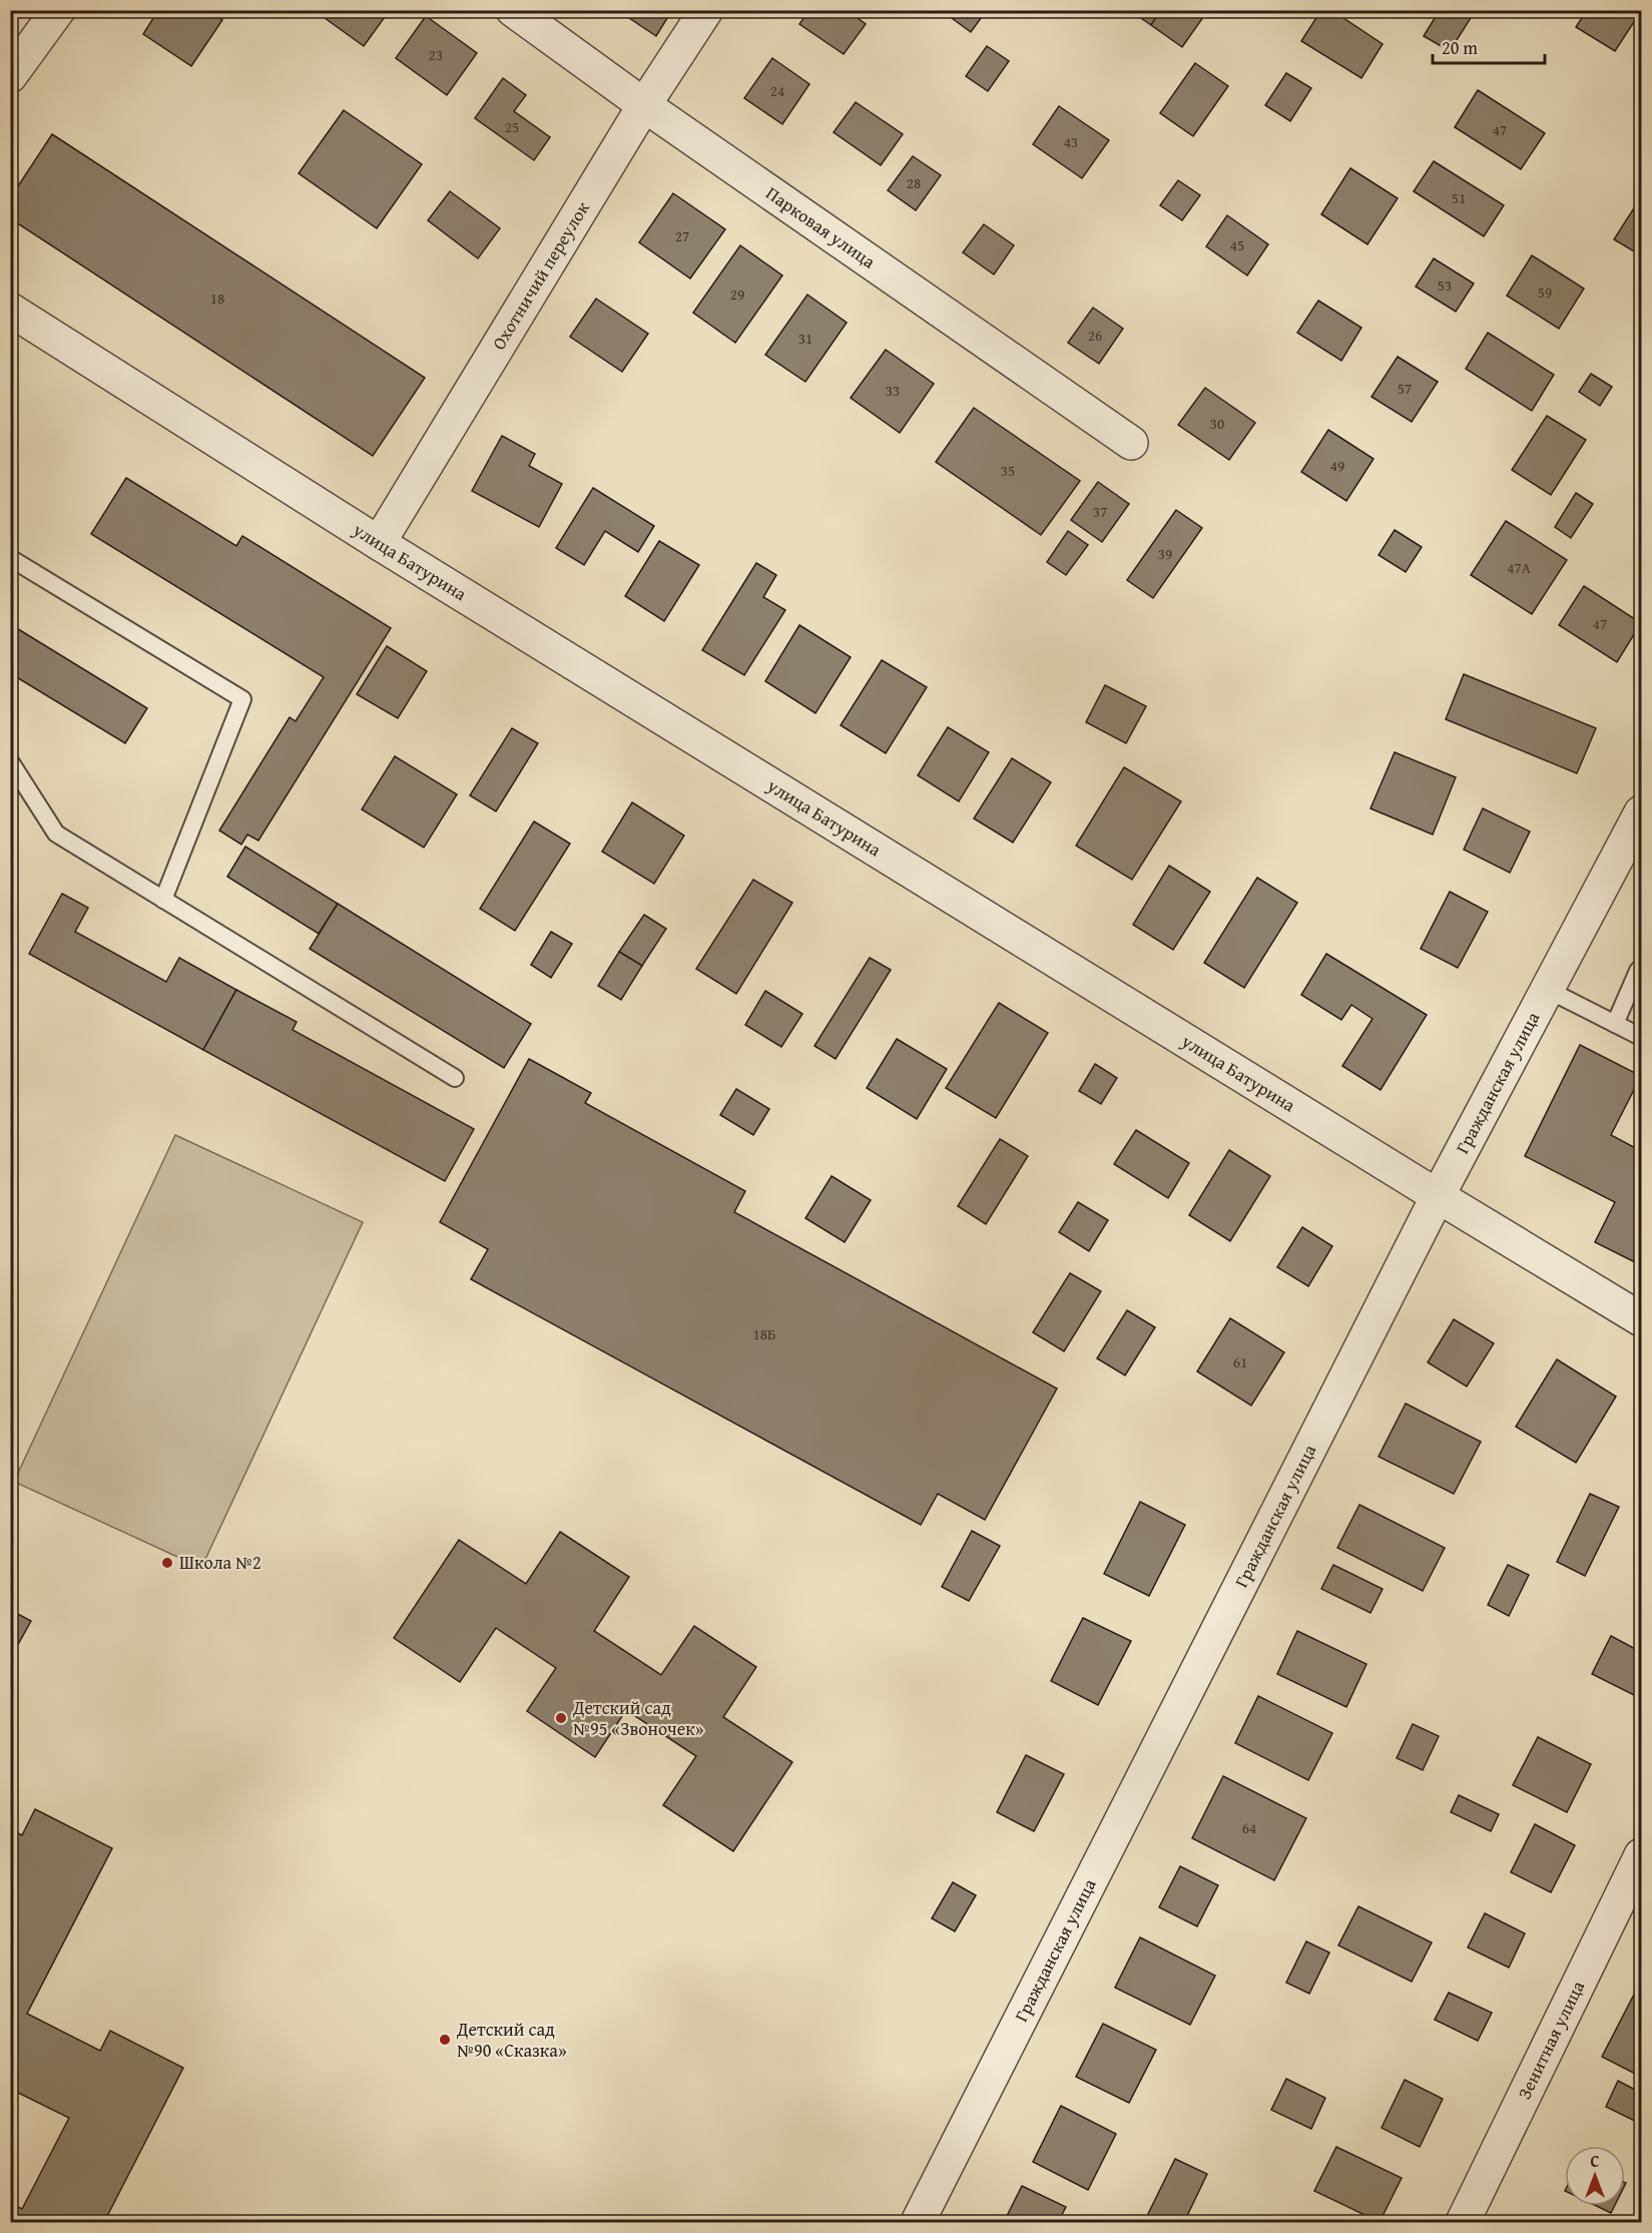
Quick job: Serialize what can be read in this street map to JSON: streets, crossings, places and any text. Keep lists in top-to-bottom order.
{
  "streets": {
    "street": [
      "Парковая улица",
      "Охотничий переулок",
      "улица Батурина",
      "Гражданская улица",
      "Зенитная улица"
    ]
  },
  "crossings": [
    ["Парковая улица", "Охотничий переулок"],
    ["Охотничий переулок", "улица Батурина"],
    ["улица Батурина", "Гражданская улица"]
  ],
  "places": ["Школа №2", "Детский сад №95 «Звоночек»", "Детский сад №90 «Сказка»"],
  "house_numbers": [
    "23",
    "24",
    "25",
    "47",
    "43",
    "28",
    "51",
    "27",
    "45",
    "53",
    "59",
    "29",
    "18",
    "26",
    "31",
    "57",
    "33",
    "30",
    "49",
    "35",
    "37",
    "39",
    "47А",
    "47",
    "18Б",
    "61",
    "64"
  ],
  "scale_bar": "20 m",
  "north": "top"
}
